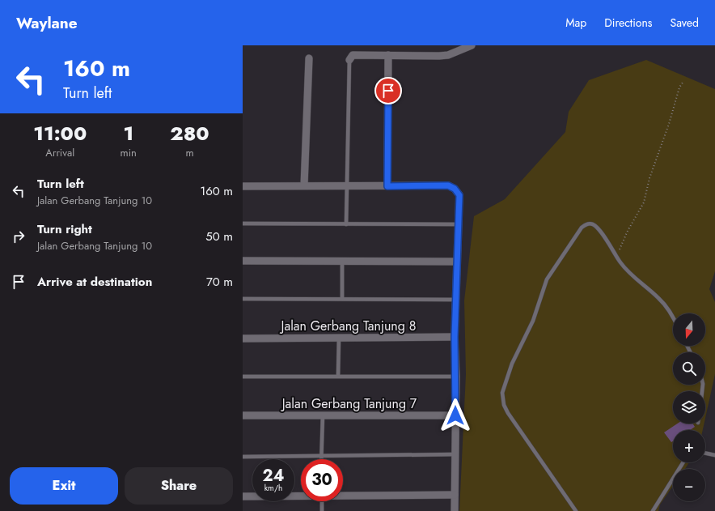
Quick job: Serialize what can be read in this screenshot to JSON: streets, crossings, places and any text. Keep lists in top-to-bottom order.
{
  "streets": {
    "street": ["Jalan Gerbang Tanjung 8", "Jalan Gerbang Tanjung 7"]
  },
  "north": "bottom",
  "page": {
    "header": "Waylane",
    "nav": ["Map", "Directions", "Saved"],
    "turn": ["160 m", "Turn left"],
    "eta": [
      "11:00",
      "Arrival",
      "1",
      "min",
      "280",
      "m"
    ],
    "list": [
      {
        "name": "Turn left",
        "note": "Jalan Gerbang Tanjung 10",
        "value": "160 m"
      },
      {
        "name": "Turn right",
        "note": "Jalan Gerbang Tanjung 10",
        "value": "50 m"
      },
      {
        "name": "Arrive at destination",
        "value": "70 m"
      }
    ],
    "map_buttons": ["+", "−"],
    "speed": "24 km/h",
    "limit": "30",
    "buttons": ["Exit", "Share"]
  }
}
